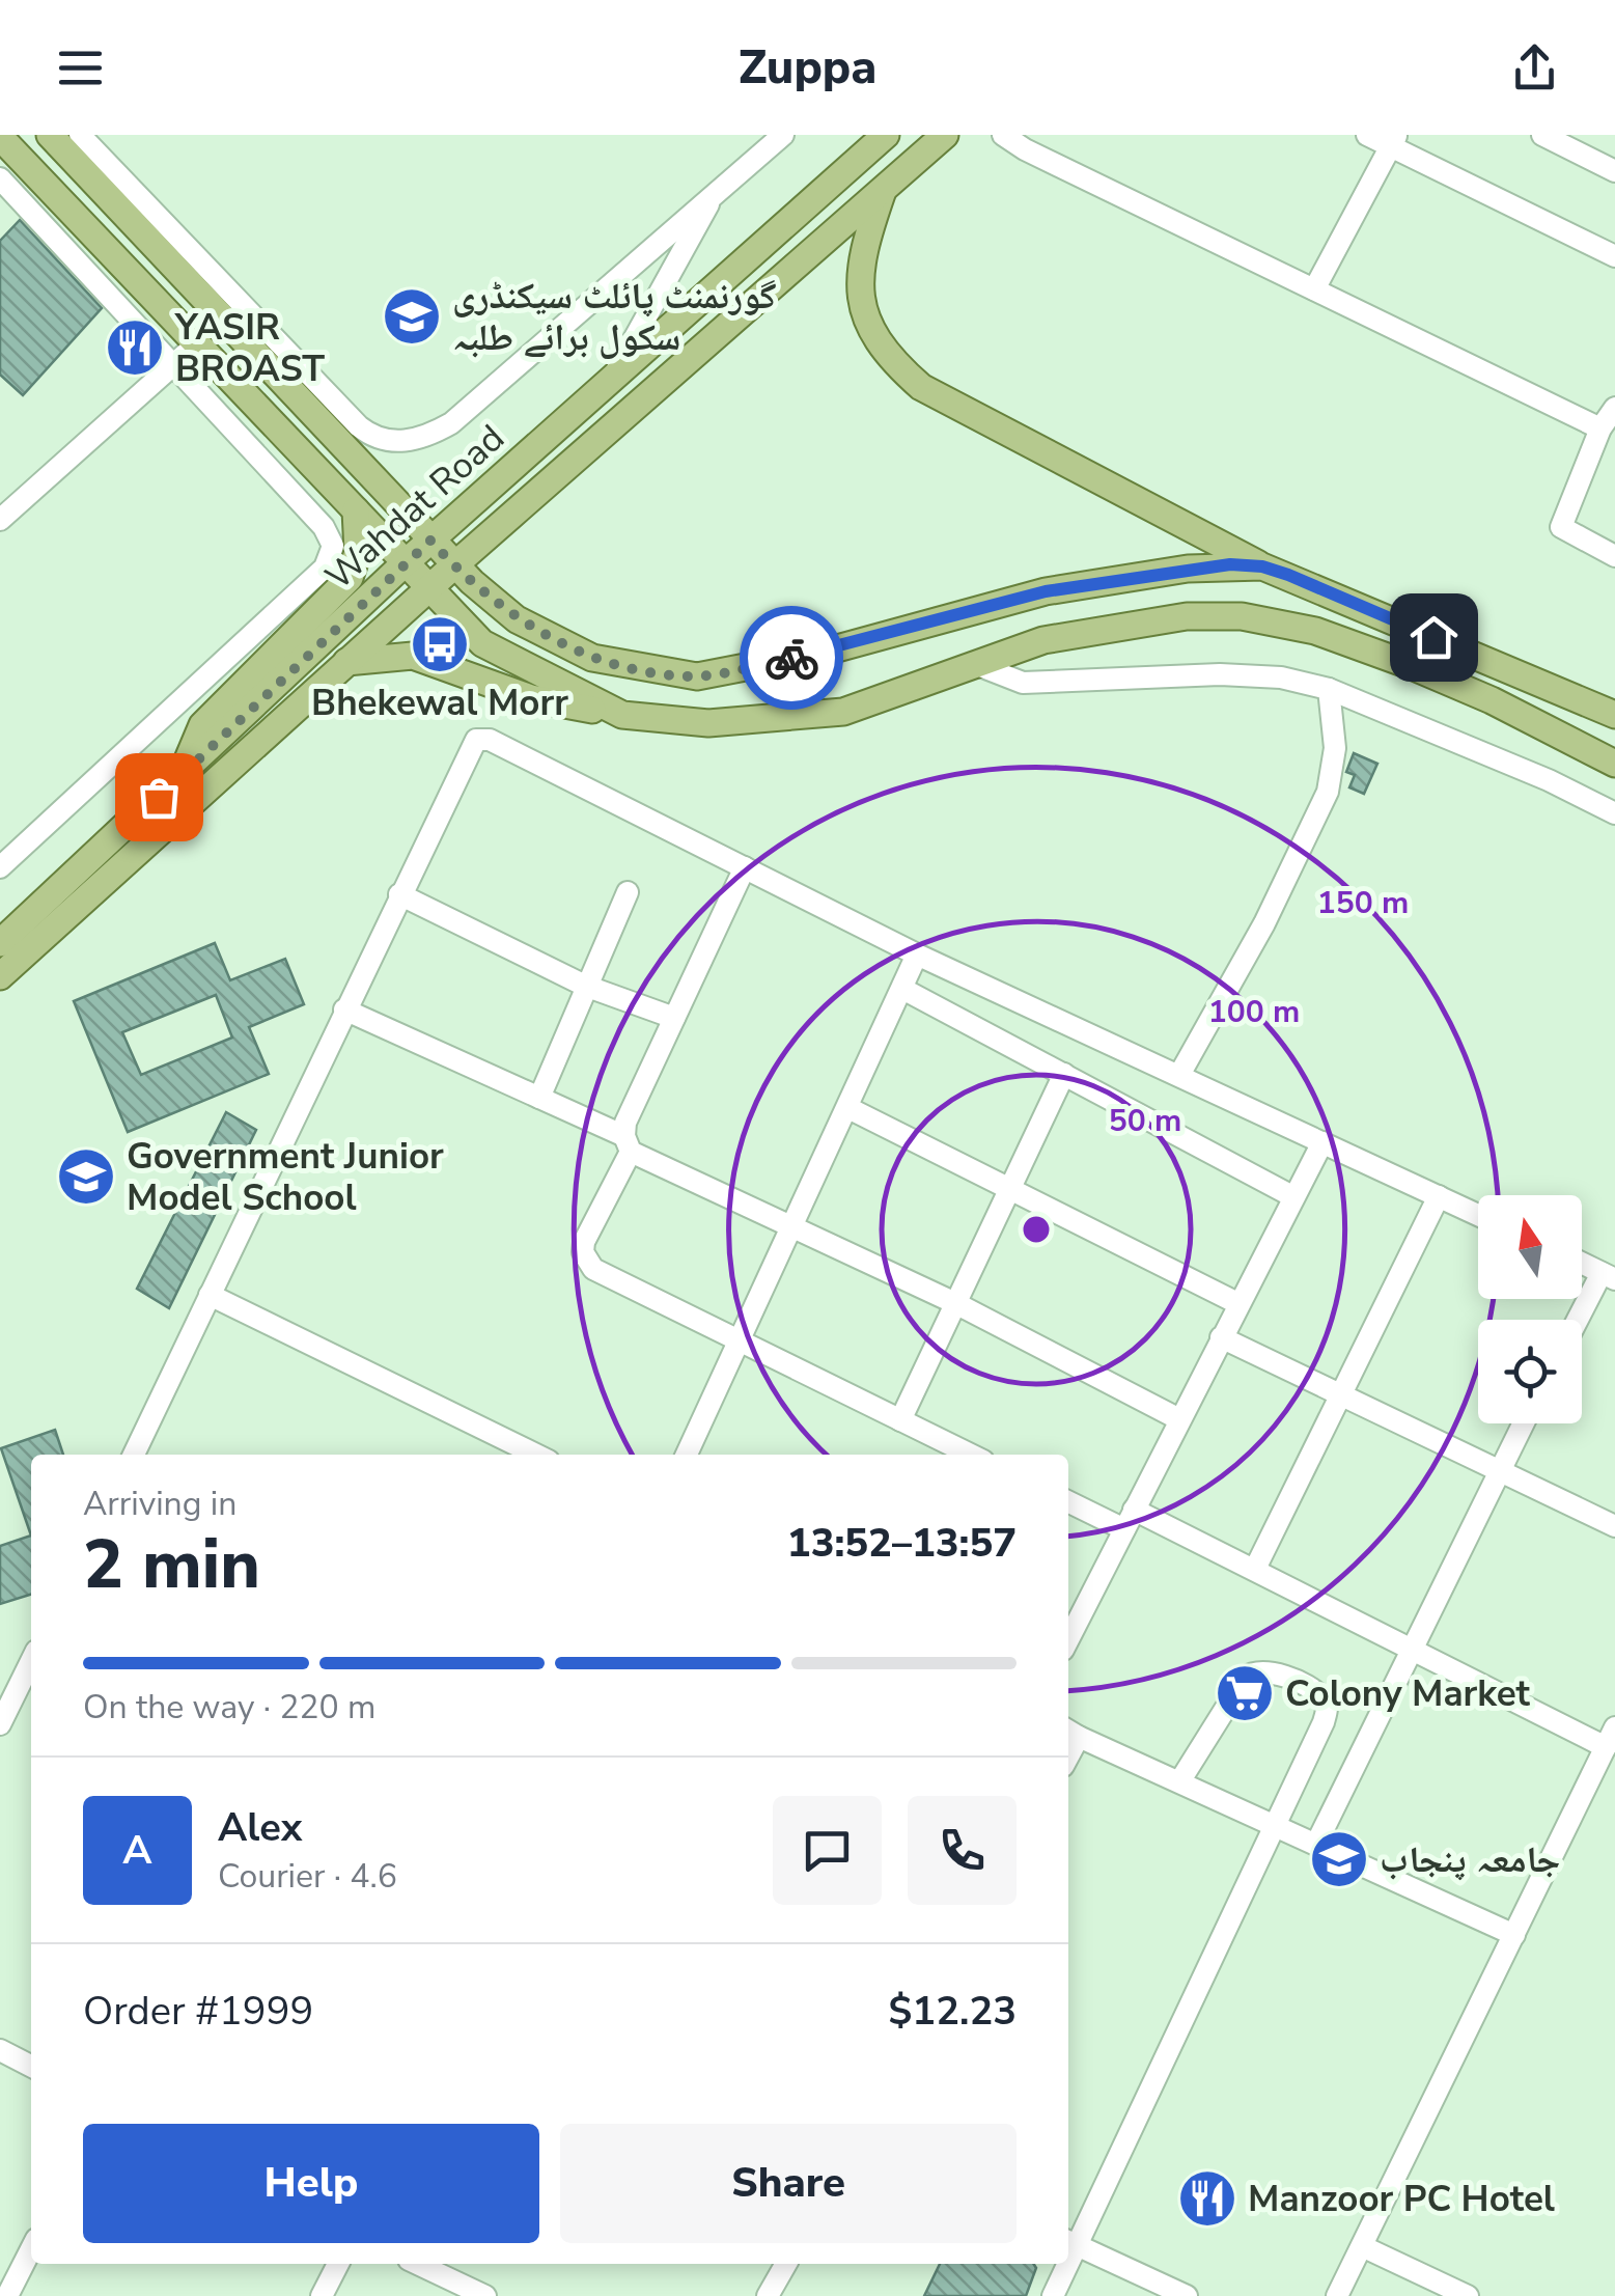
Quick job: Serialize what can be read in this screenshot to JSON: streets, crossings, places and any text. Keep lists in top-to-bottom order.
{
  "streets": {
    "main road": ["Wahdat Road"]
  },
  "places": {
    "school or university": ["گورنمنٹ پائلٹ سیکنڈری سکول برائے طلبہ", "Government Junior Model School", "جامعہ پنجاب"],
    "restaurant": ["YASIR BROAST", "Manzoor PC Hotel"],
    "bus stop": ["Bhekewal Morr"],
    "supermarket": ["Colony Market"]
  },
  "north": "top",
  "page": {
    "header": "Zuppa",
    "heading": ["2 min", "Arriving in", "13:52–13:57"],
    "panel": [
      "Alex",
      "Courier · 4.6",
      "Order #1999",
      "$12.23"
    ],
    "bar": "On the way · 220 m",
    "round": "A",
    "buttons": ["Help", "Share"]
  },
  "rings": ["150 m", "100 m", "50 m"]
}
